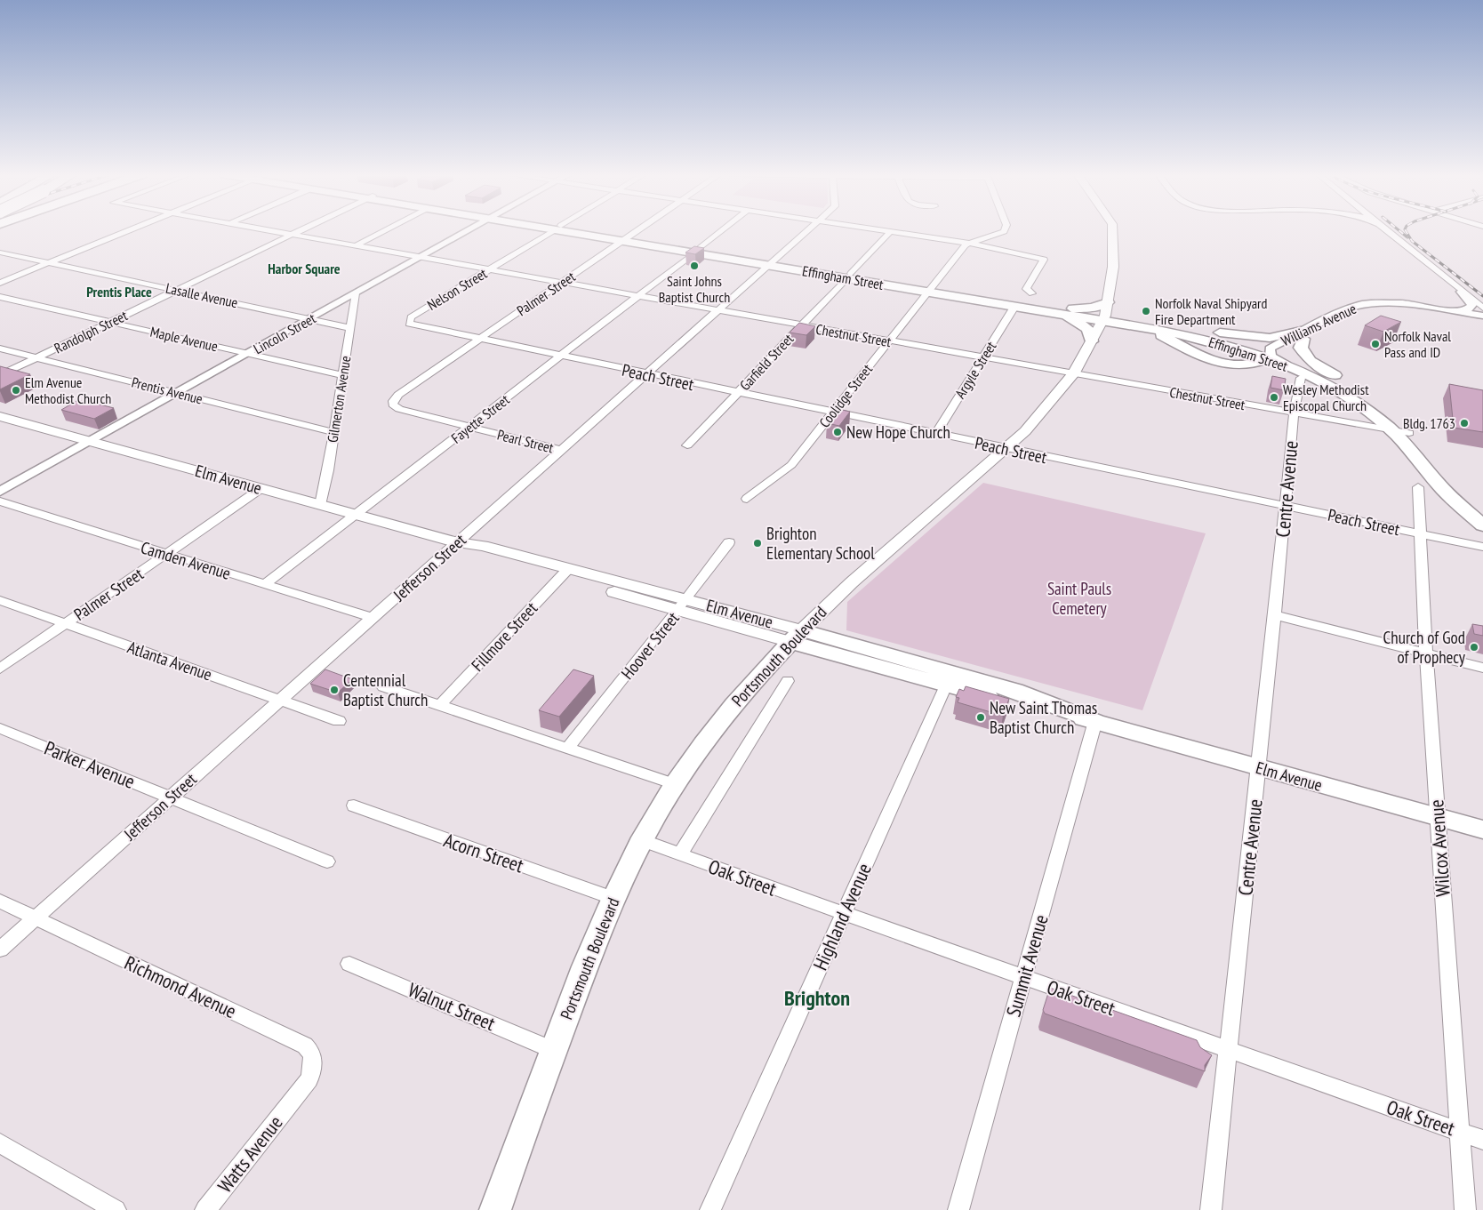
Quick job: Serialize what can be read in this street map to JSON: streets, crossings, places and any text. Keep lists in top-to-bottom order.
{
  "streets": {
    "main road": ["Effingham Street", "Elm Avenue", "Portsmouth Boulevard"],
    "street": [
      "Nelson Street",
      "Palmer Street",
      "Lasalle Avenue",
      "Williams Avenue",
      "Randolph Street",
      "Lincoln Street",
      "Chestnut Street",
      "Maple Avenue",
      "Garfield Street",
      "Argyle Street",
      "Peach Street",
      "Prentis Avenue",
      "Coolidge Street",
      "Gilmerton Avenue",
      "Fayette Street",
      "Pearl Street",
      "Centre Avenue",
      "Camden Avenue",
      "Jefferson Street",
      "Fillmore Street",
      "Hoover Street",
      "Atlanta Avenue",
      "Parker Avenue",
      "Wilcox Avenue",
      "Acorn Street",
      "Oak Street",
      "Highland Avenue",
      "Summit Avenue",
      "Richmond Avenue",
      "Walnut Street",
      "Watts Avenue"
    ]
  },
  "crossings": [
    ["Effingham Street", "Palmer Street"],
    ["Effingham Street", "Williams Avenue"],
    ["Effingham Street", "Chestnut Street"],
    ["Effingham Street", "Garfield Street"],
    ["Effingham Street", "Argyle Street"],
    ["Effingham Street", "Coolidge Street"],
    ["Effingham Street", "Fayette Street"],
    ["Effingham Street", "Jefferson Street"],
    ["Effingham Street", "Portsmouth Boulevard"],
    ["Nelson Street", "Chestnut Street"],
    ["Nelson Street", "Peach Street"],
    ["Palmer Street", "Chestnut Street"],
    ["Palmer Street", "Peach Street"],
    ["Palmer Street", "Pearl Street"],
    ["Palmer Street", "Elm Avenue"],
    ["Palmer Street", "Camden Avenue"],
    ["Palmer Street", "Atlanta Avenue"],
    ["Lasalle Avenue", "Randolph Street"],
    ["Lasalle Avenue", "Lincoln Street"],
    ["Lasalle Avenue", "Gilmerton Avenue"],
    ["Randolph Street", "Chestnut Street"],
    ["Randolph Street", "Maple Avenue"],
    ["Randolph Street", "Prentis Avenue"],
    ["Lincoln Street", "Chestnut Street"],
    ["Lincoln Street", "Maple Avenue"],
    ["Lincoln Street", "Prentis Avenue"],
    ["Lincoln Street", "Gilmerton Avenue"],
    ["Lincoln Street", "Elm Avenue"],
    ["Chestnut Street", "Garfield Street"],
    ["Chestnut Street", "Argyle Street"],
    ["Chestnut Street", "Coolidge Street"],
    ["Chestnut Street", "Fayette Street"],
    ["Chestnut Street", "Centre Avenue"],
    ["Chestnut Street", "Jefferson Street"],
    ["Chestnut Street", "Portsmouth Boulevard"],
    ["Maple Avenue", "Gilmerton Avenue"],
    ["Garfield Street", "Peach Street"],
    ["Argyle Street", "Peach Street"],
    ["Peach Street", "Coolidge Street"],
    ["Peach Street", "Fayette Street"],
    ["Peach Street", "Centre Avenue"],
    ["Peach Street", "Jefferson Street"],
    ["Peach Street", "Portsmouth Boulevard"],
    ["Peach Street", "Wilcox Avenue"],
    ["Prentis Avenue", "Gilmerton Avenue"],
    ["Gilmerton Avenue", "Elm Avenue"],
    ["Fayette Street", "Pearl Street"],
    ["Fayette Street", "Elm Avenue"],
    ["Fayette Street", "Camden Avenue"],
    ["Pearl Street", "Jefferson Street"],
    ["Elm Avenue", "Centre Avenue"],
    ["Elm Avenue", "Jefferson Street"],
    ["Elm Avenue", "Fillmore Street"],
    ["Elm Avenue", "Hoover Street"],
    ["Elm Avenue", "Portsmouth Boulevard"],
    ["Elm Avenue", "Wilcox Avenue"],
    ["Elm Avenue", "Highland Avenue"],
    ["Elm Avenue", "Summit Avenue"],
    ["Centre Avenue", "Oak Street"],
    ["Camden Avenue", "Jefferson Street"],
    ["Jefferson Street", "Atlanta Avenue"],
    ["Jefferson Street", "Parker Avenue"],
    ["Jefferson Street", "Richmond Avenue"],
    ["Portsmouth Boulevard", "Acorn Street"],
    ["Portsmouth Boulevard", "Oak Street"],
    ["Portsmouth Boulevard", "Walnut Street"],
    ["Wilcox Avenue", "Oak Street"],
    ["Oak Street", "Highland Avenue"],
    ["Oak Street", "Summit Avenue"],
    ["Richmond Avenue", "Watts Avenue"]
  ],
  "districts": ["Harbor Square", "Prentis Place", "Brighton"],
  "parks": ["Saint Pauls Cemetery"],
  "places": [
    "Saint Johns Baptist Church",
    "Norfolk Naval Shipyard Fire Department",
    "Norfolk Naval Pass and ID",
    "Elm Avenue Methodist Church",
    "Wesley Methodist Episcopal Church",
    "Bldg. 1763",
    "New Hope Church",
    "Brighton Elementary School",
    "Church of God of Prophecy",
    "Centennial Baptist Church",
    "New Saint Thomas Baptist Church"
  ]
}
